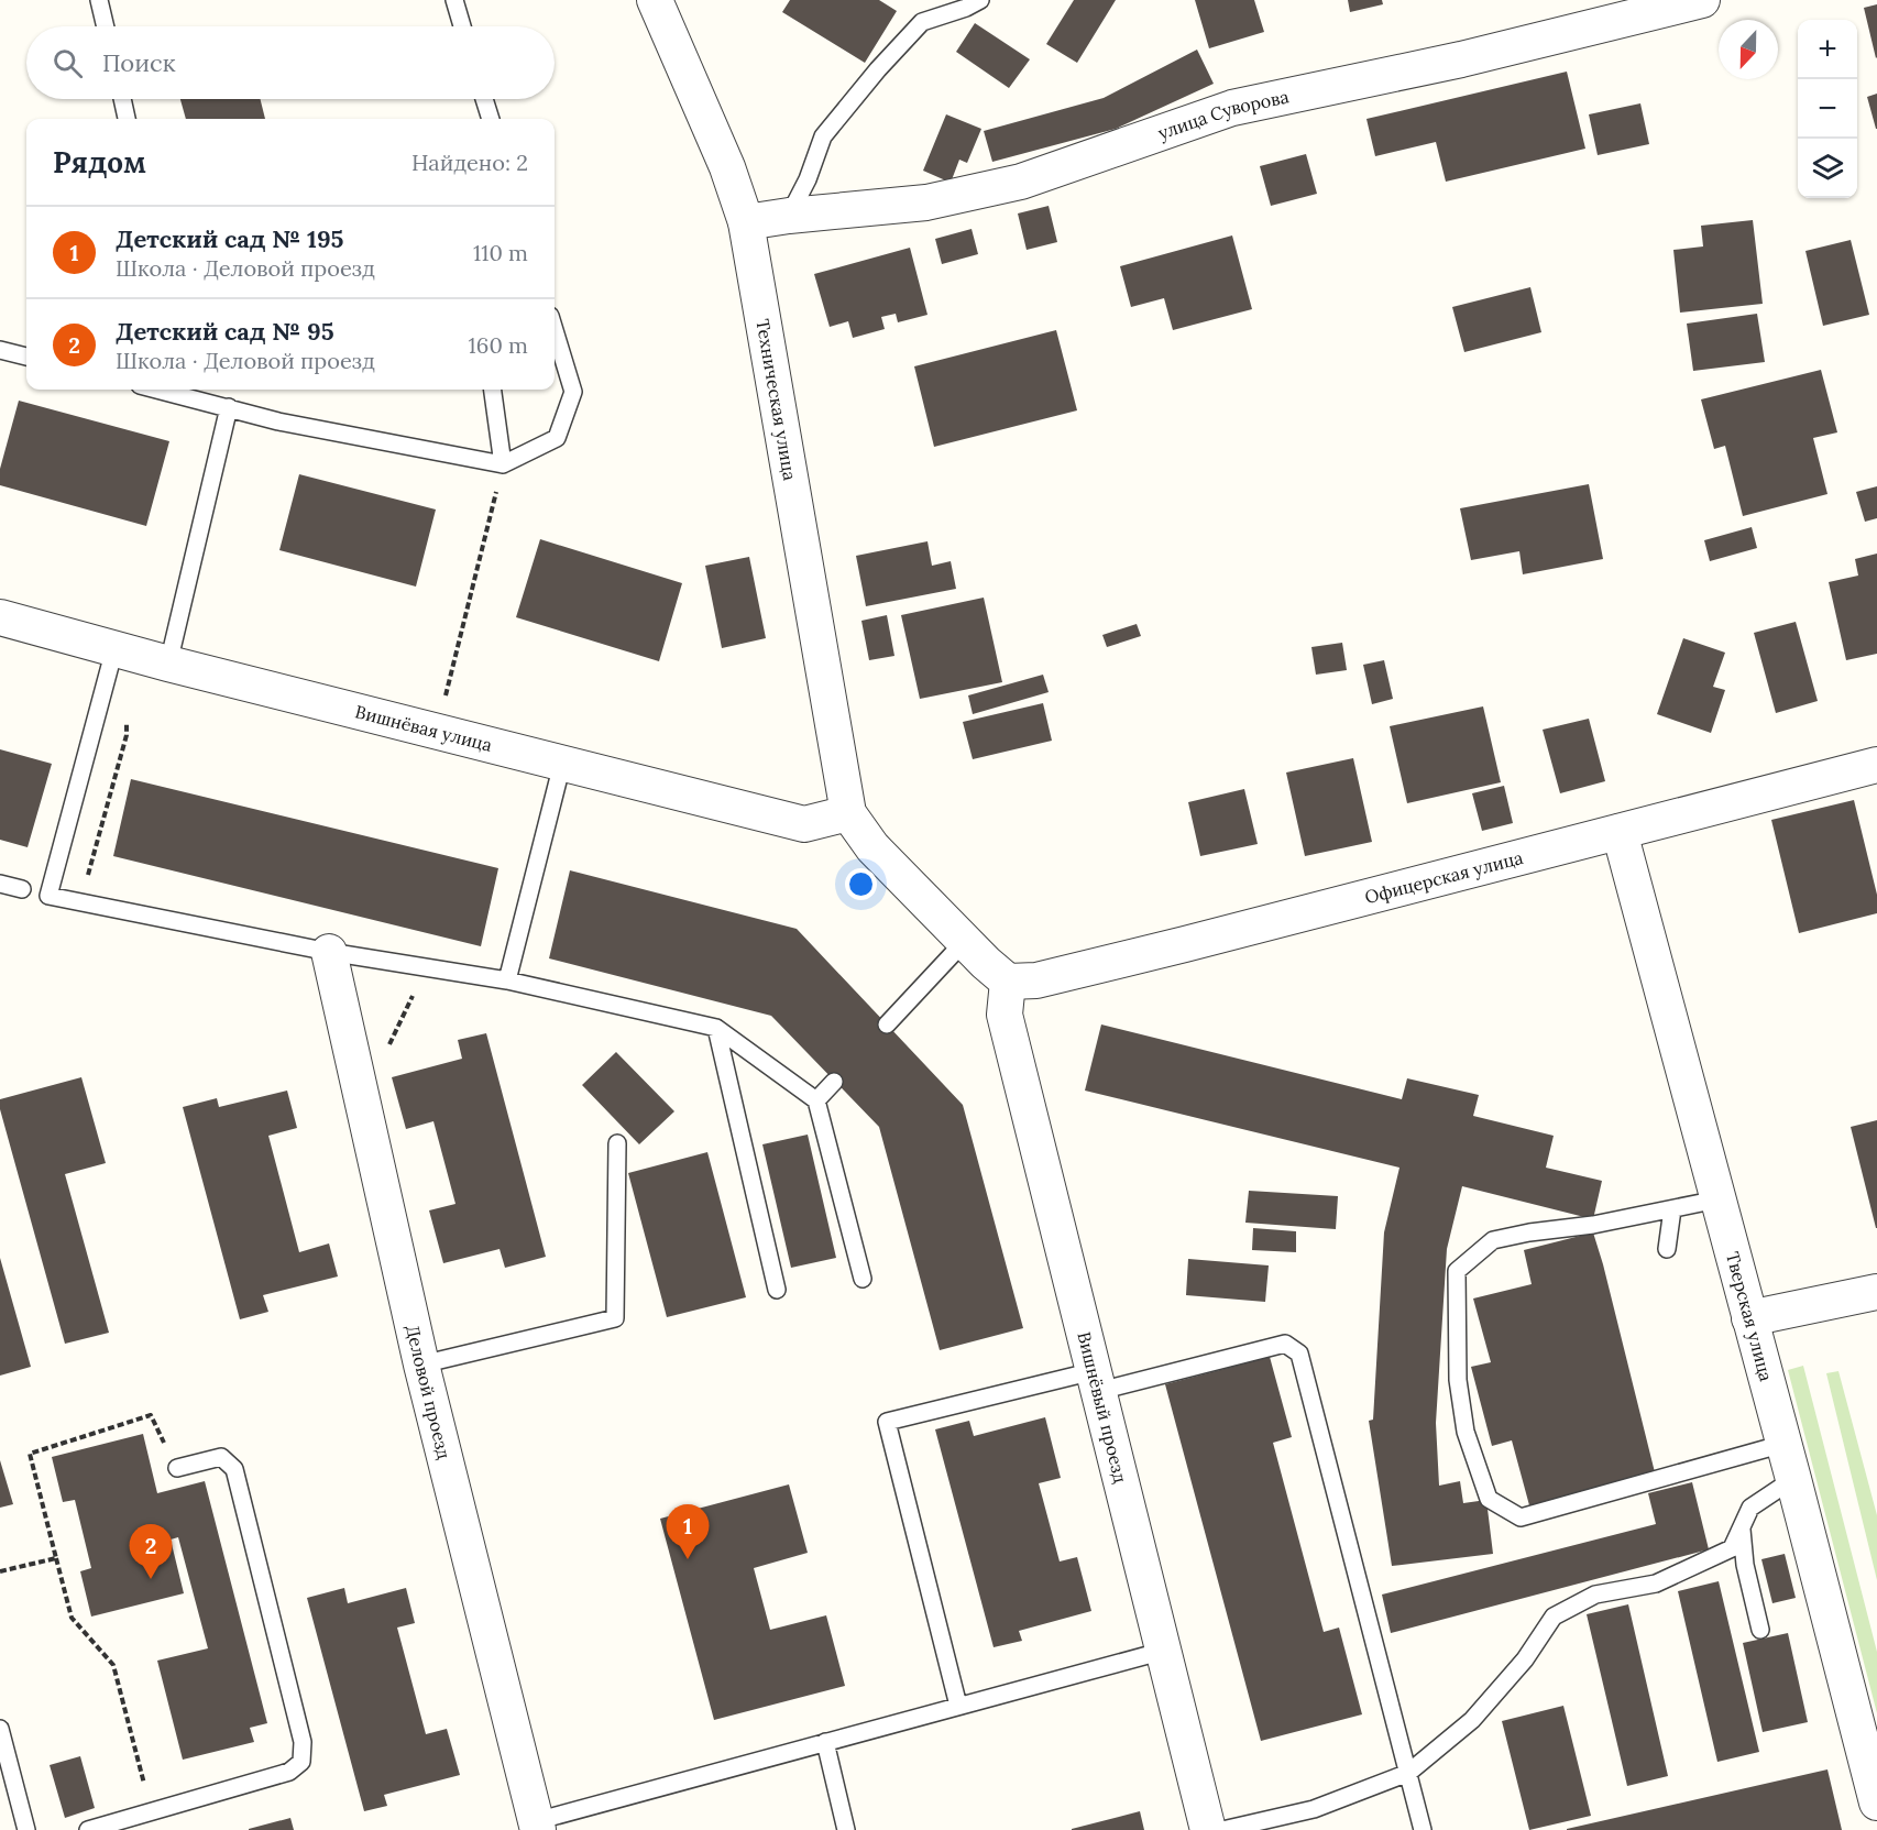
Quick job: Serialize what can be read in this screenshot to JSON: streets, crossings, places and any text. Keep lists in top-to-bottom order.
{
  "streets": {
    "street": [
      "улица Суворова",
      "Техническая улица",
      "Вишнёвая улица",
      "Офицерская улица",
      "Тверская улица",
      "Деловой проезд",
      "Вишнёвый проезд"
    ]
  },
  "crossings": [
    ["улица Суворова", "Техническая улица"],
    ["Техническая улица", "Вишнёвая улица"],
    ["Офицерская улица", "Тверская улица"],
    ["Офицерская улица", "Вишнёвый проезд"]
  ],
  "north": "bottom",
  "page": {
    "map_buttons": ["+", "−"],
    "search": "Поиск",
    "heading": ["Рядом", "Найдено: 2"],
    "list": [
      {
        "mark": "1",
        "name": "Детский сад № 195",
        "note": "Школа · Деловой проезд",
        "value": "110 m"
      },
      {
        "mark": "2",
        "name": "Детский сад № 95",
        "note": "Школа · Деловой проезд",
        "value": "160 m"
      }
    ],
    "pins": ["1", "2"]
  }
}
